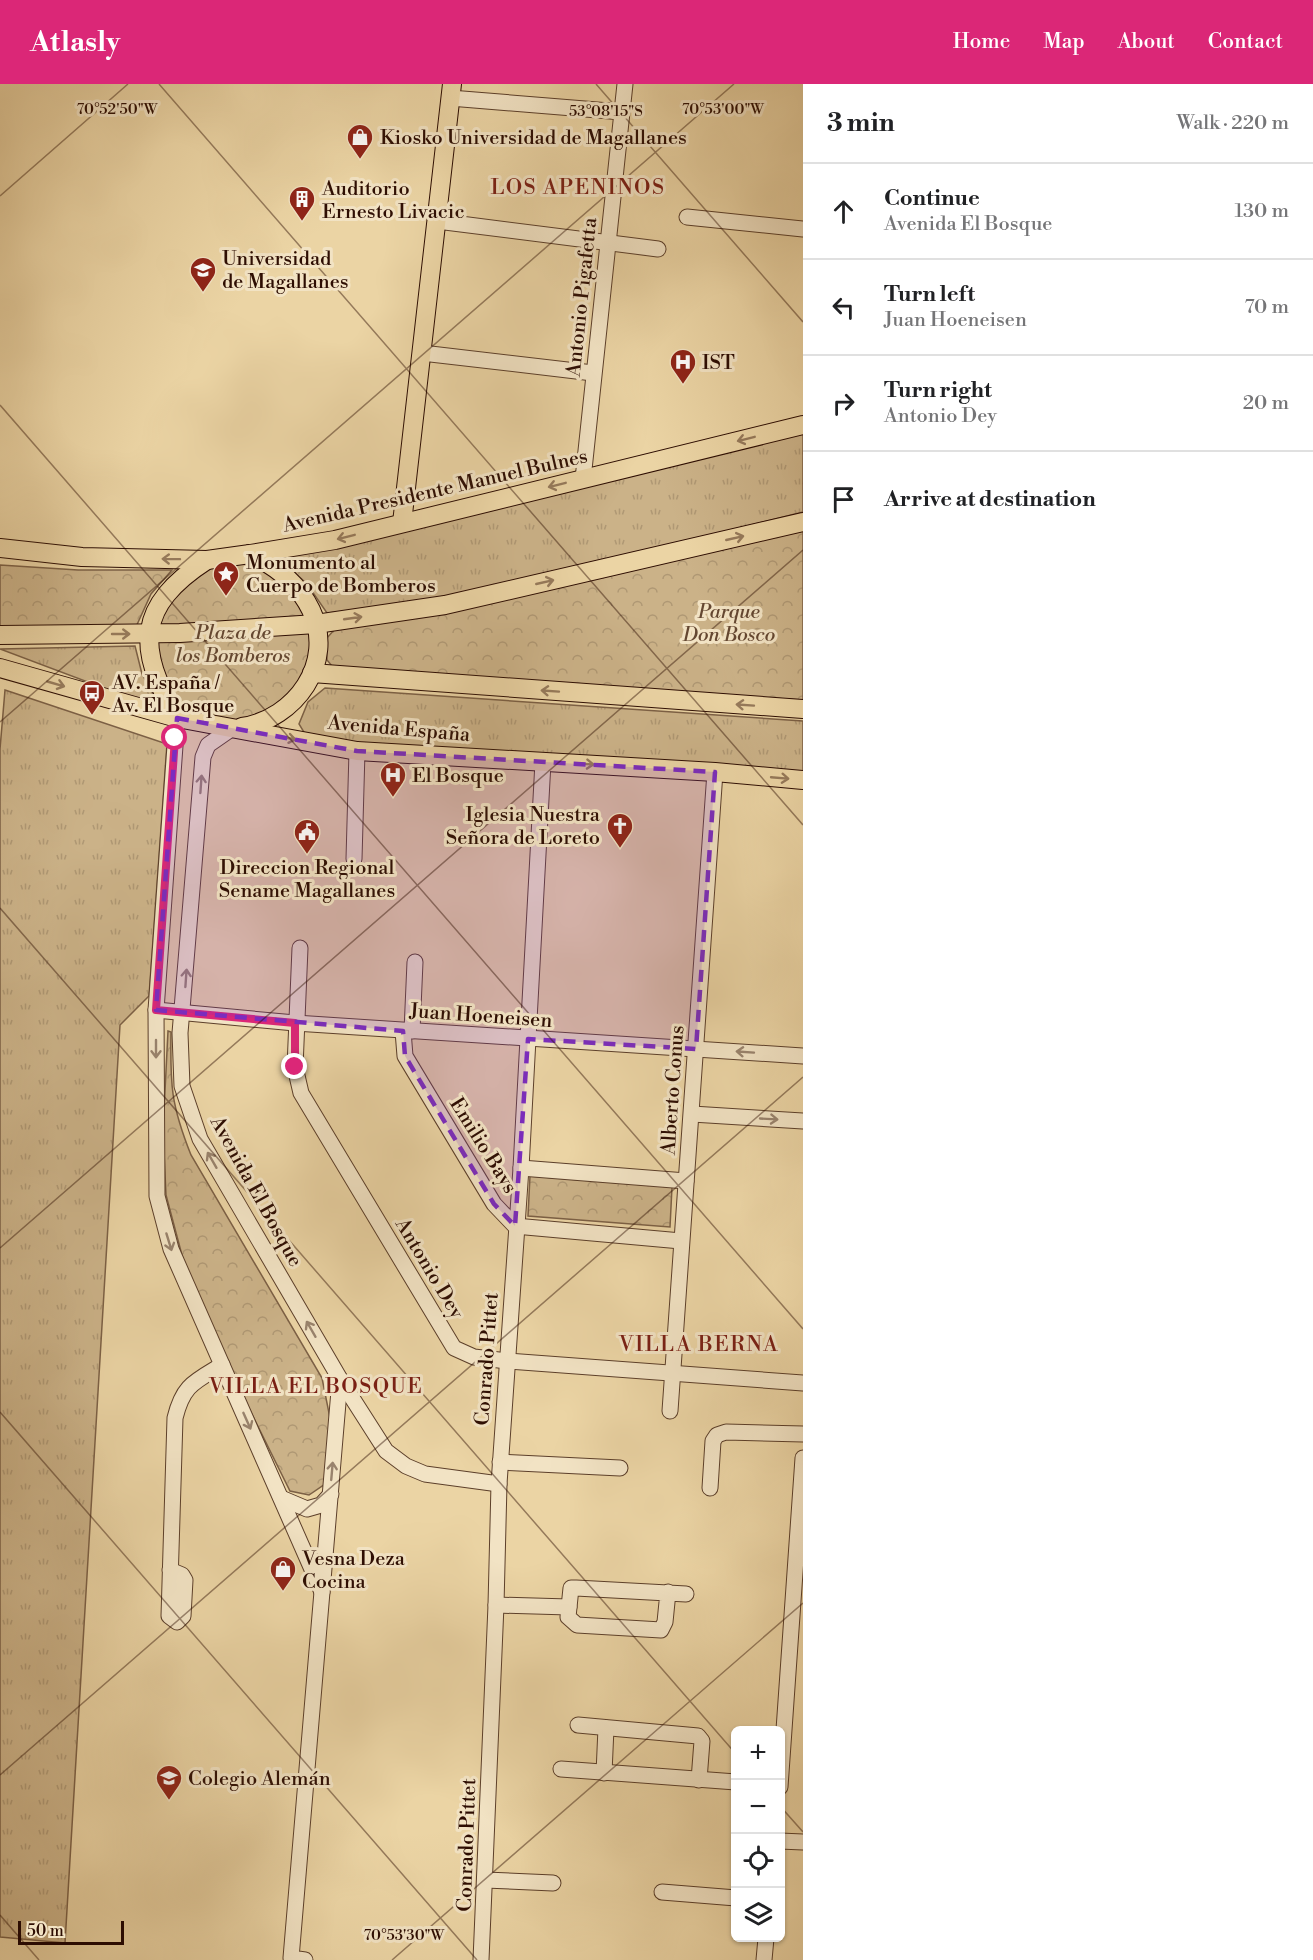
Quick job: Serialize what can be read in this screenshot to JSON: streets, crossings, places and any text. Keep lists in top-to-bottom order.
{
  "streets": {
    "main road": ["Avenida Presidente Manuel Bulnes", "Avenida España"],
    "street": [
      "Antonio Pigafetta",
      "Juan Hoeneisen",
      "Alberto Conus",
      "Emilio Bays",
      "Avenida El Bosque",
      "Antonio Dey",
      "Conrado Pittet"
    ]
  },
  "crossings": [
    ["Antonio Pigafetta", "Avenida Presidente Manuel Bulnes"],
    ["Avenida España", "Alberto Conus"],
    ["Avenida España", "Avenida El Bosque"],
    ["Avenida España", "Conrado Pittet"],
    ["Juan Hoeneisen", "Alberto Conus"],
    ["Juan Hoeneisen", "Emilio Bays"],
    ["Juan Hoeneisen", "Avenida El Bosque"],
    ["Juan Hoeneisen", "Antonio Dey"],
    ["Juan Hoeneisen", "Conrado Pittet"],
    ["Alberto Conus", "Antonio Dey"],
    ["Emilio Bays", "Conrado Pittet"],
    ["Avenida El Bosque", "Conrado Pittet"],
    ["Antonio Dey", "Conrado Pittet"]
  ],
  "districts": ["LOS APENINOS", "VILLA BERNA", "VILLA EL BOSQUE"],
  "parks": ["Parque Don Bosco", "Plaza de los Bomberos"],
  "places": {
    "shop": ["Kiosko Universidad de Magallanes", "Vesna Deza Cocina"],
    "building": ["Auditorio Ernesto Livacic"],
    "school or university": ["Universidad de Magallanes", "Colegio Alemán"],
    "hospital": ["IST", "El Bosque"],
    "place": ["Monumento al Cuerpo de Bomberos"],
    "bus stop": ["AV. España / Av. El Bosque"],
    "church": ["Iglesia Nuestra Señora de Loreto"],
    "public building": ["Direccion Regional Sename Magallanes"]
  },
  "scale_bar": "50 m",
  "page": {
    "header": "Atlasly",
    "nav": [
      "Home",
      "Map",
      "About",
      "Contact"
    ],
    "heading": ["3 min", "Walk · 220 m"],
    "list": [
      ["Continue", "Avenida El Bosque", "130 m"],
      ["Turn left", "Juan Hoeneisen", "70 m"],
      ["Turn right", "Antonio Dey", "20 m"],
      "Arrive at destination"
    ],
    "map_buttons": ["+", "−"],
    "scale": "50 m"
  },
  "coordinates": [
    "70°52'50\"W",
    "70°53'00\"W",
    "53°08'15\"S",
    "70°53'30\"W"
  ]
}
